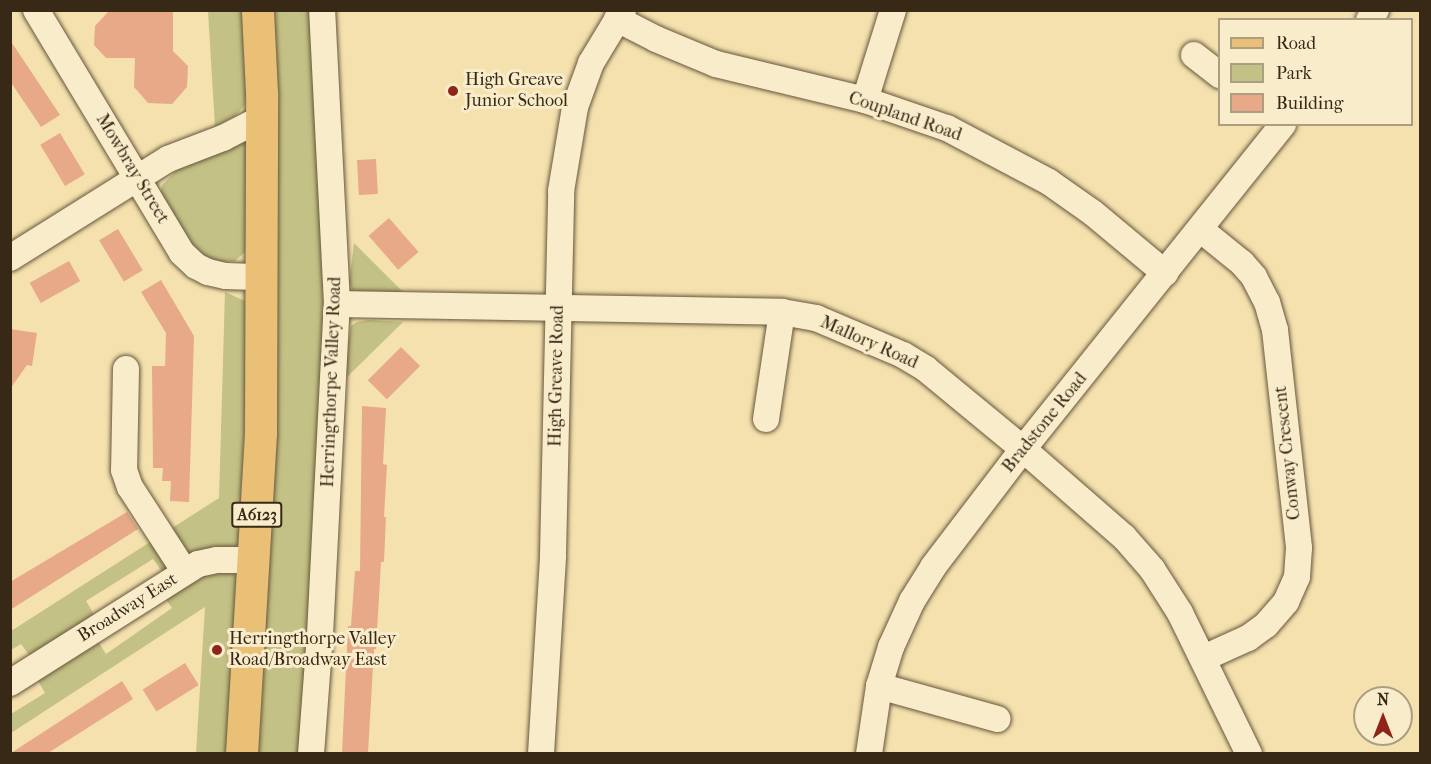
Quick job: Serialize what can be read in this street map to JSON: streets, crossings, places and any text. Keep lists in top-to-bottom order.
{
  "streets": {
    "main road": ["A6123"],
    "street": [
      "Coupland Road",
      "Mowbray Street",
      "Mallory Road",
      "High Greave Road",
      "Herringthorpe Valley Road",
      "Bradstone Road",
      "Conway Crescent",
      "Broadway East"
    ]
  },
  "crossings": [
    ["Coupland Road", "High Greave Road"],
    ["Coupland Road", "Bradstone Road"],
    ["Mowbray Street", "A6123"],
    ["Mallory Road", "High Greave Road"],
    ["Mallory Road", "Herringthorpe Valley Road"],
    ["Mallory Road", "Bradstone Road"],
    ["Mallory Road", "Conway Crescent"],
    ["Bradstone Road", "Conway Crescent"],
    ["A6123", "Broadway East"]
  ],
  "places": ["High Greave Junior School", "Herringthorpe Valley Road/Broadway East"],
  "legend": ["Road", "Park", "Building"],
  "north": "top"
}
